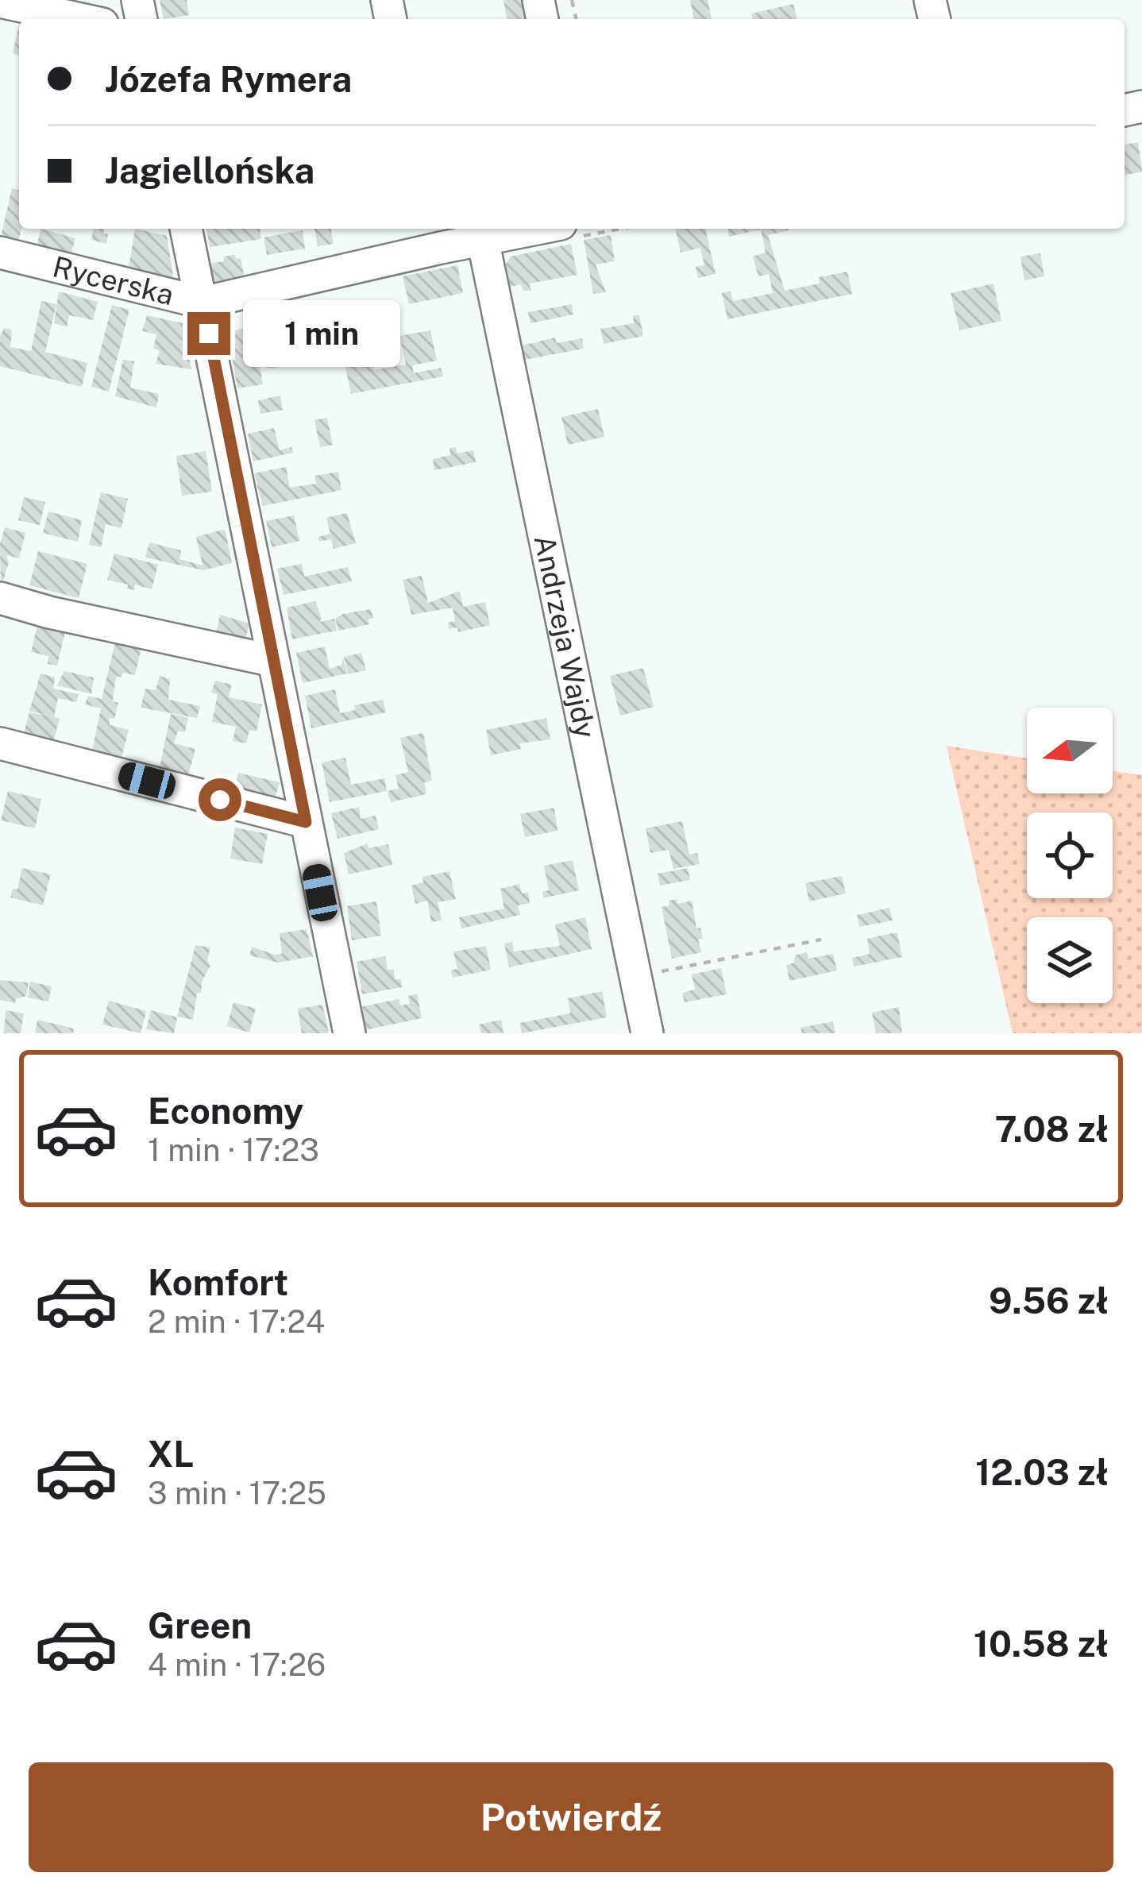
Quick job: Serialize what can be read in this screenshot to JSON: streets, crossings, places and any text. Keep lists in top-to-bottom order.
{
  "streets": {
    "street": ["Rycerska", "Andrzeja Wajdy"]
  },
  "crossings": [
    ["Rycerska", "Andrzeja Wajdy"]
  ],
  "north": "left",
  "page": {
    "banner": ["Józefa Rymera", "Jagiellońska"],
    "bubble": "1 min",
    "list": [
      {
        "name": "Economy",
        "note": "1 min · 17:23",
        "value": "7.08 zł"
      },
      {
        "name": "Komfort",
        "note": "2 min · 17:24",
        "value": "9.56 zł"
      },
      {
        "name": "XL",
        "note": "3 min · 17:25",
        "value": "12.03 zł"
      },
      {
        "name": "Green",
        "note": "4 min · 17:26",
        "value": "10.58 zł"
      }
    ],
    "buttons": "Potwierdź"
  }
}
